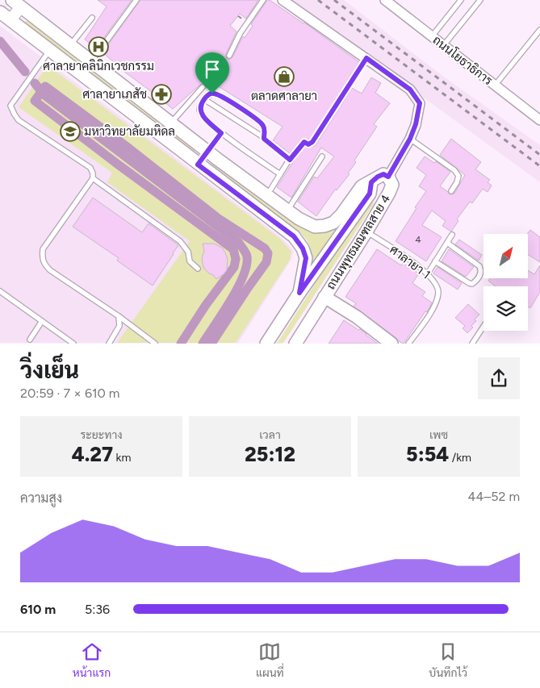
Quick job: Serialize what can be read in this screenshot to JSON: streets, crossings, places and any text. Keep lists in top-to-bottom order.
{
  "streets": {
    "main road": ["ถนนพุทธมณฑลสาย 4"],
    "street": ["ถนนโยธาธิการ"],
    "lane": ["ศาลายา 1"]
  },
  "crossings": [
    ["ถนนพุทธมณฑลสาย 4", "ศาลายา 1"]
  ],
  "places": {
    "hospital": ["ศาลายาคลินิกเวชกรรม"],
    "shop": ["ตลาดศาลายา"],
    "pharmacy": ["ศาลายาเภสัช"],
    "school or university": ["มหาวิทยาลัยมหิดล"]
  },
  "house_numbers": ["4"],
  "north": "top right",
  "page": {
    "heading": ["วิ่งเย็น", "20:59 · 7 × 610 m"],
    "stats": [
      ["ระยะทาง", "4.27 km"],
      ["เวลา", "25:12"],
      ["เพซ", "5:54 /km"]
    ],
    "chart": ["ความสูง", "44–52 m"],
    "list": [
      {
        "name": "610 m",
        "note": "5:36"
      }
    ],
    "tabs": ["หน้าแรก", "แผนที่", "บันทึกไว้"]
  }
}
